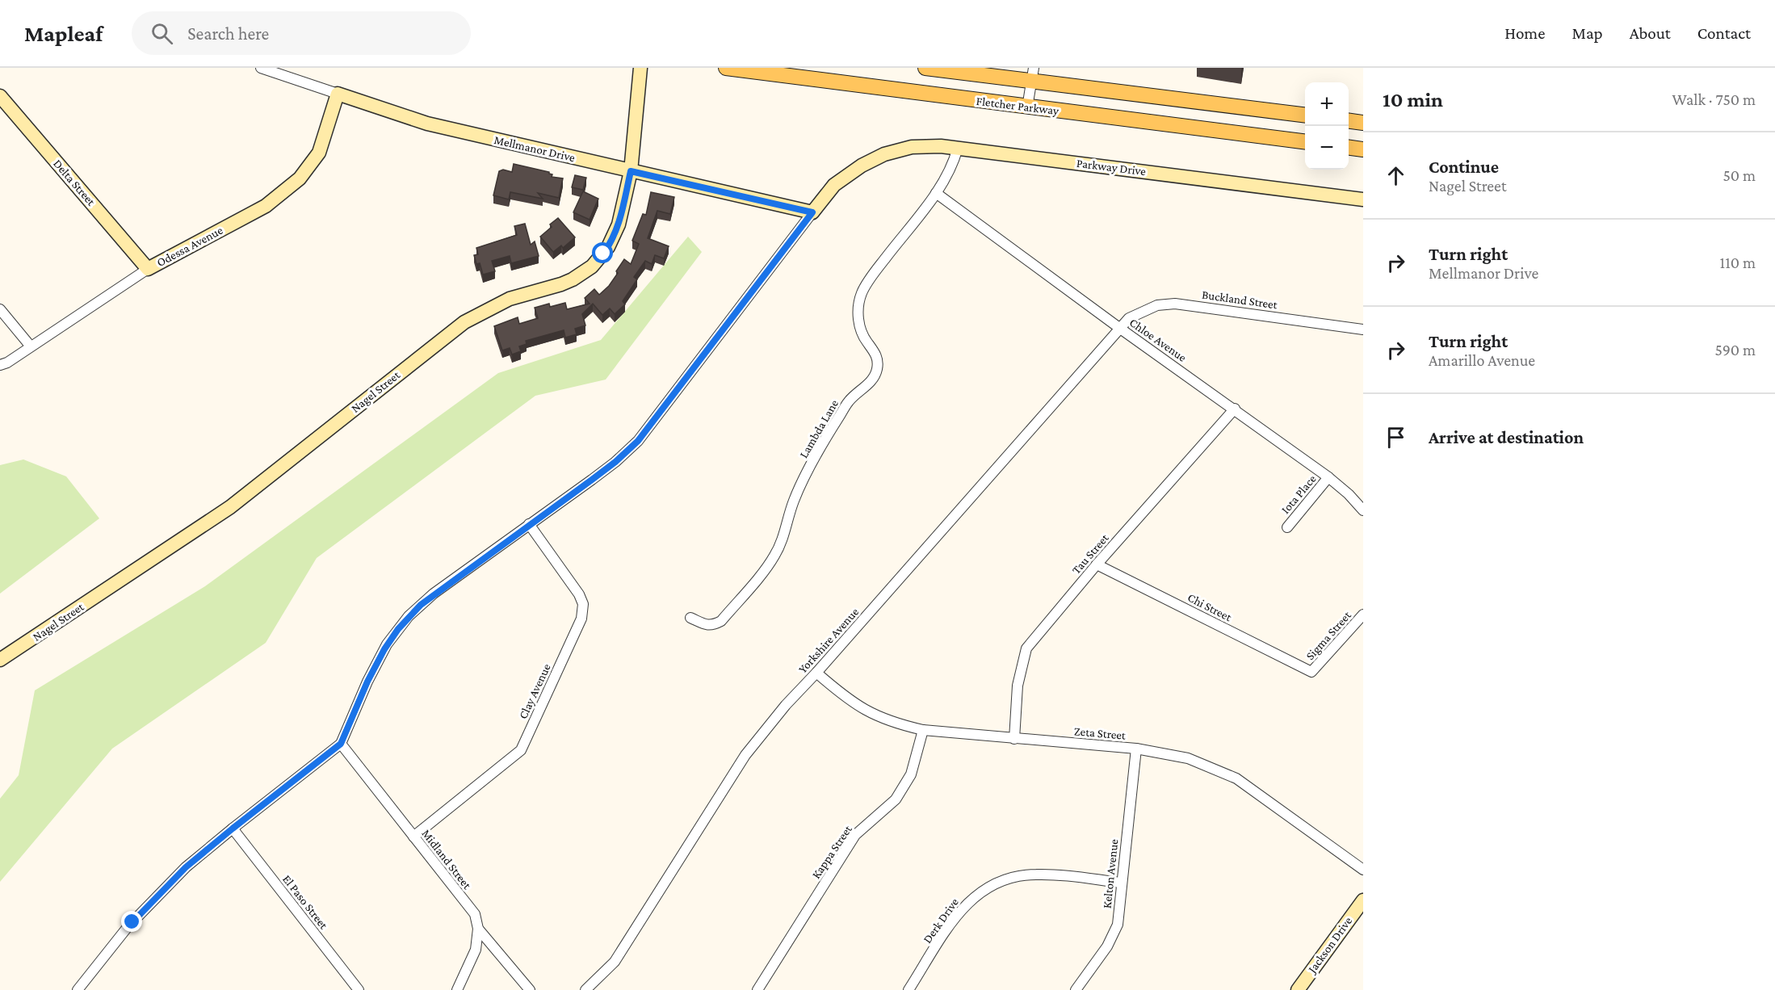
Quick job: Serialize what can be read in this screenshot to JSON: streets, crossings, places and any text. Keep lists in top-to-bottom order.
{
  "streets": {
    "main road": ["Fletcher Parkway"],
    "street": [
      "Mellmanor Drive",
      "Parkway Drive",
      "Delta Street",
      "Odessa Avenue",
      "Buckland Street",
      "Chloe Avenue",
      "Nagel Street",
      "Lambda Lane",
      "Iota Place",
      "Tau Street",
      "Chi Street",
      "Sigma Street",
      "Yorkshire Avenue",
      "Clay Avenue",
      "Zeta Street",
      "Kappa Street",
      "Midland Street",
      "Kelton Avenue",
      "El Paso Street",
      "Derk Drive",
      "Jackson Drive"
    ]
  },
  "crossings": [
    ["Mellmanor Drive", "Parkway Drive"],
    ["Mellmanor Drive", "Odessa Avenue"],
    ["Mellmanor Drive", "Nagel Street"],
    ["Parkway Drive", "Lambda Lane"],
    ["Delta Street", "Odessa Avenue"],
    ["Buckland Street", "Chloe Avenue"],
    ["Buckland Street", "Yorkshire Avenue"],
    ["Chloe Avenue", "Lambda Lane"],
    ["Chloe Avenue", "Iota Place"],
    ["Chloe Avenue", "Tau Street"],
    ["Chloe Avenue", "Yorkshire Avenue"],
    ["Tau Street", "Chi Street"],
    ["Tau Street", "Zeta Street"],
    ["Chi Street", "Sigma Street"],
    ["Yorkshire Avenue", "Zeta Street"],
    ["Clay Avenue", "Midland Street"],
    ["Zeta Street", "Kappa Street"],
    ["Zeta Street", "Kelton Avenue"],
    ["Kelton Avenue", "Derk Drive"]
  ],
  "page": {
    "header": "Mapleaf",
    "search": "Search here",
    "nav": [
      "Home",
      "Map",
      "About",
      "Contact"
    ],
    "heading": ["10 min", "Walk · 750 m"],
    "map_buttons": ["+", "−"],
    "list": [
      ["Continue", "Nagel Street", "50 m"],
      ["Turn right", "Mellmanor Drive", "110 m"],
      ["Turn right", "Amarillo Avenue", "590 m"],
      "Arrive at destination"
    ]
  }
}
